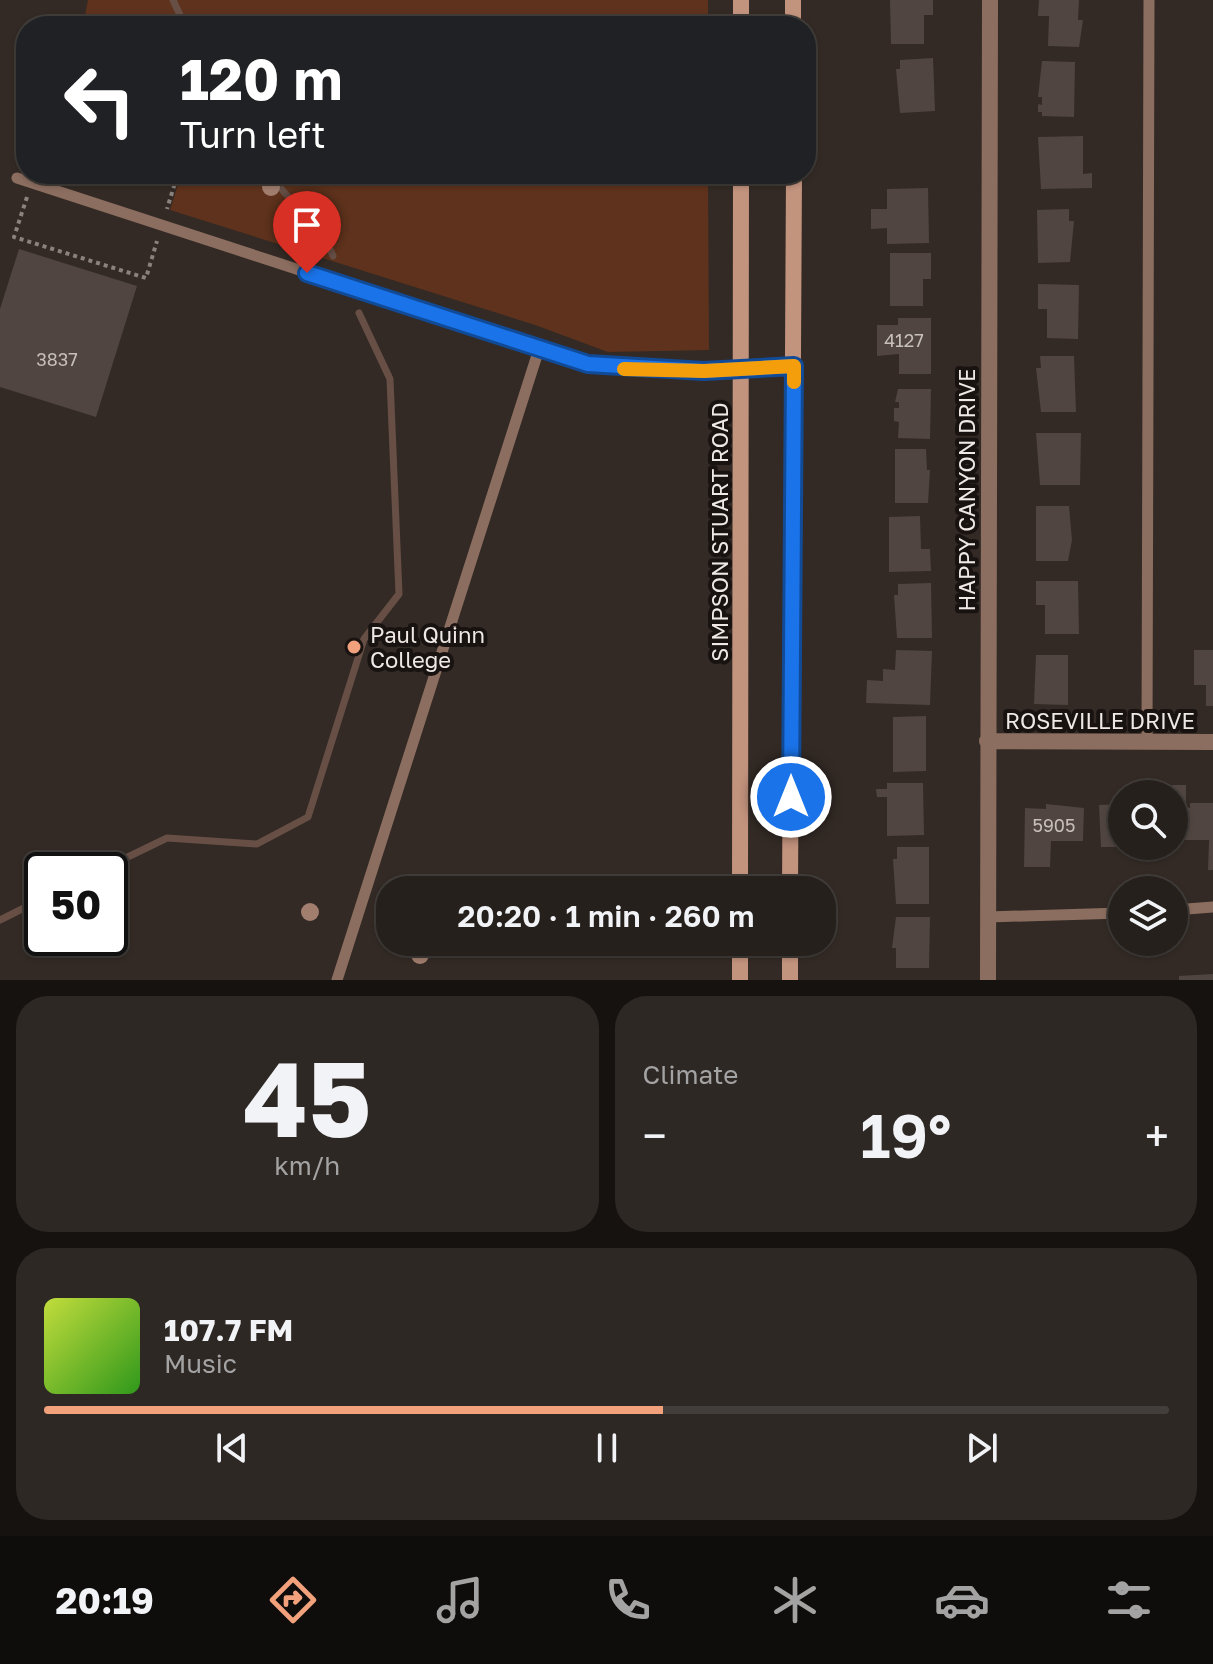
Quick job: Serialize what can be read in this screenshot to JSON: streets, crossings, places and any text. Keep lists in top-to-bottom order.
{
  "streets": {
    "main road": ["SIMPSON STUART ROAD"],
    "street": ["HAPPY CANYON DRIVE", "ROSEVILLE DRIVE"]
  },
  "crossings": [
    ["HAPPY CANYON DRIVE", "ROSEVILLE DRIVE"]
  ],
  "places": ["Paul Quinn College"],
  "house_numbers": ["4127", "3837", "5905"],
  "page": {
    "turn": ["120 m", "Turn left"],
    "limit": "50",
    "trip": "20:20 · 1 min · 260 m",
    "tile": [
      ["45", "km/h"],
      "Climate"
    ],
    "heat": ["−", "19°", "+"],
    "song": ["107.7 FM", "Music"],
    "tabs": "20:19"
  }
}
